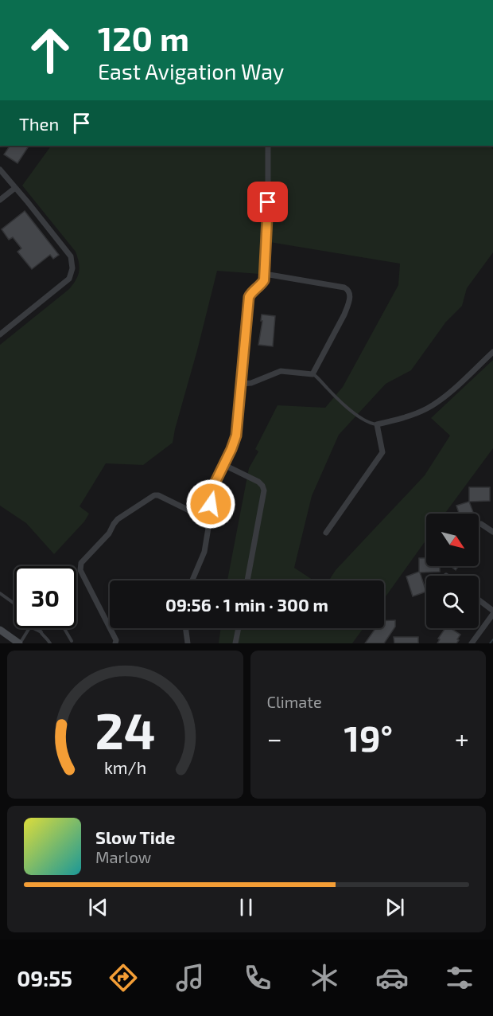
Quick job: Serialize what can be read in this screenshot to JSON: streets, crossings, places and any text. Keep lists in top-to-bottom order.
{
  "north": "bottom right",
  "page": {
    "turn": ["120 m", "East Avigation Way"],
    "then": "Then",
    "limit": "30",
    "trip": "09:56 · 1 min · 300 m",
    "tile": "Climate",
    "heat": ["−", "19°", "+"],
    "song": ["Slow Tide", "Marlow"],
    "tabs": "09:55",
    "gauge": ["24", "km/h"]
  }
}
